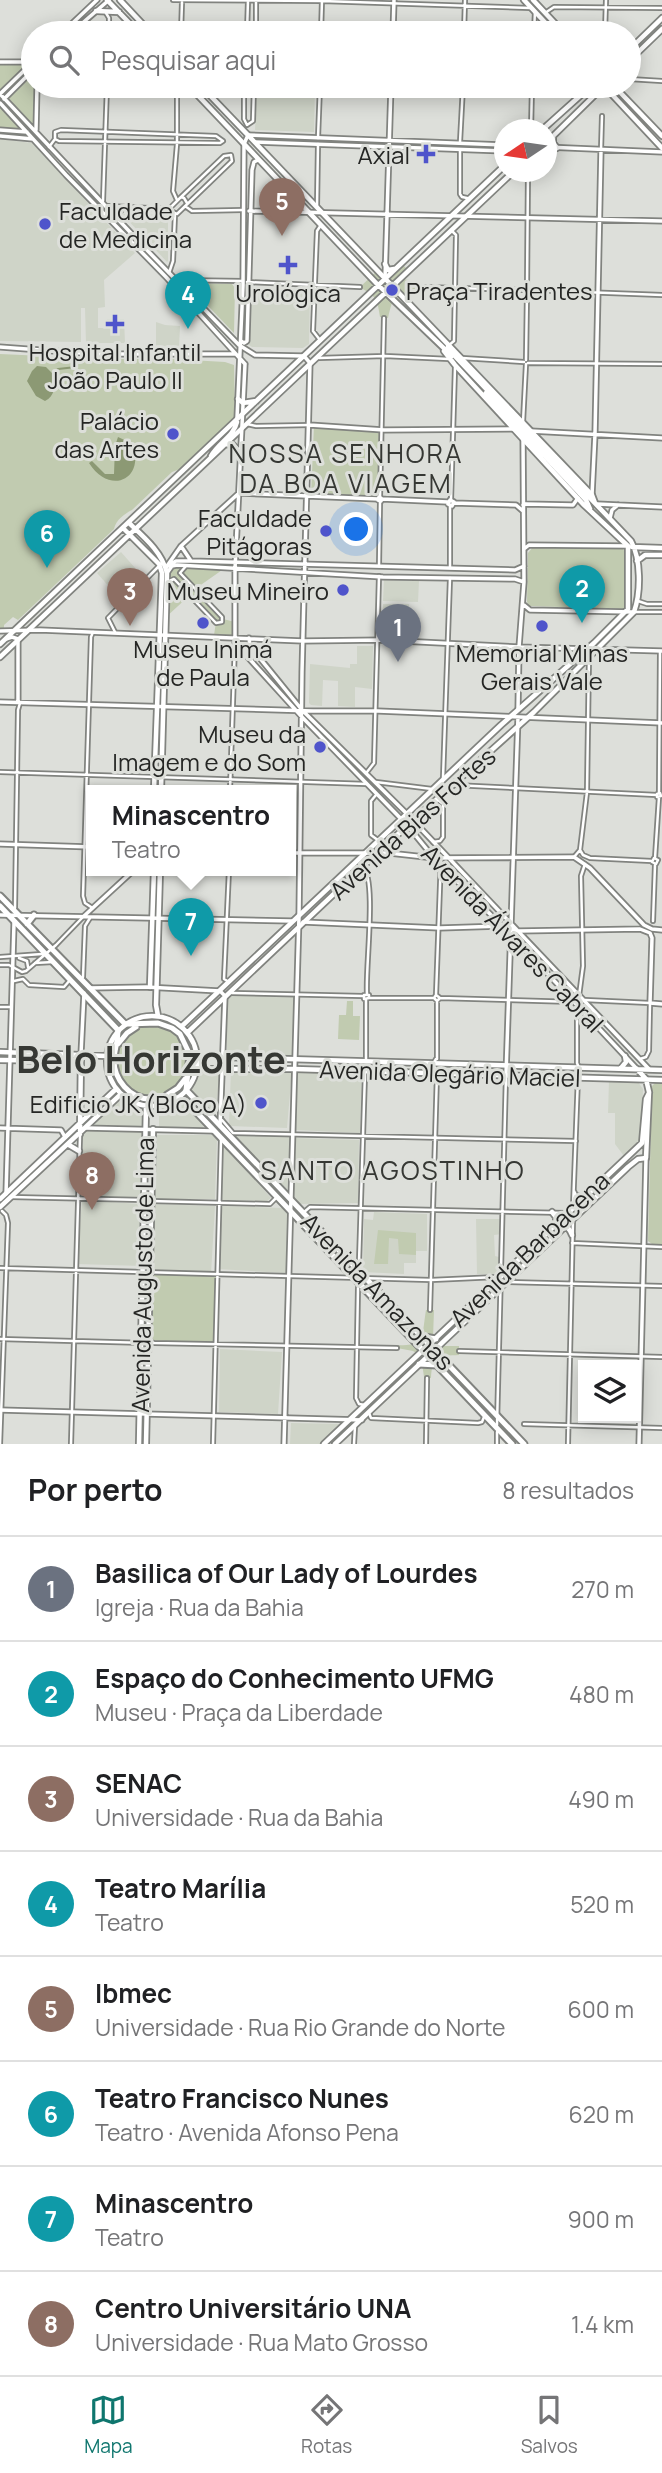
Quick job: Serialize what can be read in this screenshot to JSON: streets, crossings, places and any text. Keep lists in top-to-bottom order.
{
  "streets": {
    "main road": [
      "Avenida Bias Fortes",
      "Avenida Álvares Cabral",
      "Avenida Olegário Maciel",
      "Avenida Barbacena",
      "Avenida Augusto de Lima",
      "Avenida Amazonas"
    ]
  },
  "crossings": [
    ["Avenida Bias Fortes", "Avenida Álvares Cabral"],
    ["Avenida Álvares Cabral", "Avenida Olegário Maciel"],
    ["Avenida Barbacena", "Avenida Amazonas"]
  ],
  "districts": ["NOSSA SENHORA DA BOA VIAGEM", "Belo Horizonte", "SANTO AGOSTINHO"],
  "places": {
    "health": ["Axial", "Urológica", "Hospital Infantil João Paulo II"],
    "other": [
      "Faculdade de Medicina",
      "Praça Tiradentes",
      "Palácio das Artes",
      "Faculdade Pitágoras",
      "Museu Mineiro",
      "Museu Inimá de Paula",
      "Memorial Minas Gerais Vale",
      "Museu da Imagem e do Som",
      "Edificio JK (Bloco A)"
    ]
  },
  "north": "left",
  "page": {
    "search": "Pesquisar aqui",
    "pins": [
      "5",
      "4",
      "6",
      "2",
      "3",
      "1",
      "7",
      "8"
    ],
    "popup": ["Minascentro", "Teatro"],
    "heading": ["Por perto", "8 resultados"],
    "list": [
      {
        "mark": "1",
        "name": "Basilica of Our Lady of Lourdes",
        "note": "Igreja · Rua da Bahia",
        "value": "270 m"
      },
      {
        "mark": "2",
        "name": "Espaço do Conhecimento UFMG",
        "note": "Museu · Praça da Liberdade",
        "value": "480 m"
      },
      {
        "mark": "3",
        "name": "SENAC",
        "note": "Universidade · Rua da Bahia",
        "value": "490 m"
      },
      {
        "mark": "4",
        "name": "Teatro Marília",
        "note": "Teatro",
        "value": "520 m"
      },
      {
        "mark": "5",
        "name": "Ibmec",
        "note": "Universidade · Rua Rio Grande do Norte",
        "value": "600 m"
      },
      {
        "mark": "6",
        "name": "Teatro Francisco Nunes",
        "note": "Teatro · Avenida Afonso Pena",
        "value": "620 m"
      },
      {
        "mark": "7",
        "name": "Minascentro",
        "note": "Teatro",
        "value": "900 m"
      },
      {
        "mark": "8",
        "name": "Centro Universitário UNA",
        "note": "Universidade · Rua Mato Grosso",
        "value": "1.4 km"
      }
    ],
    "nav": ["Mapa", "Rotas", "Salvos"]
  }
}
